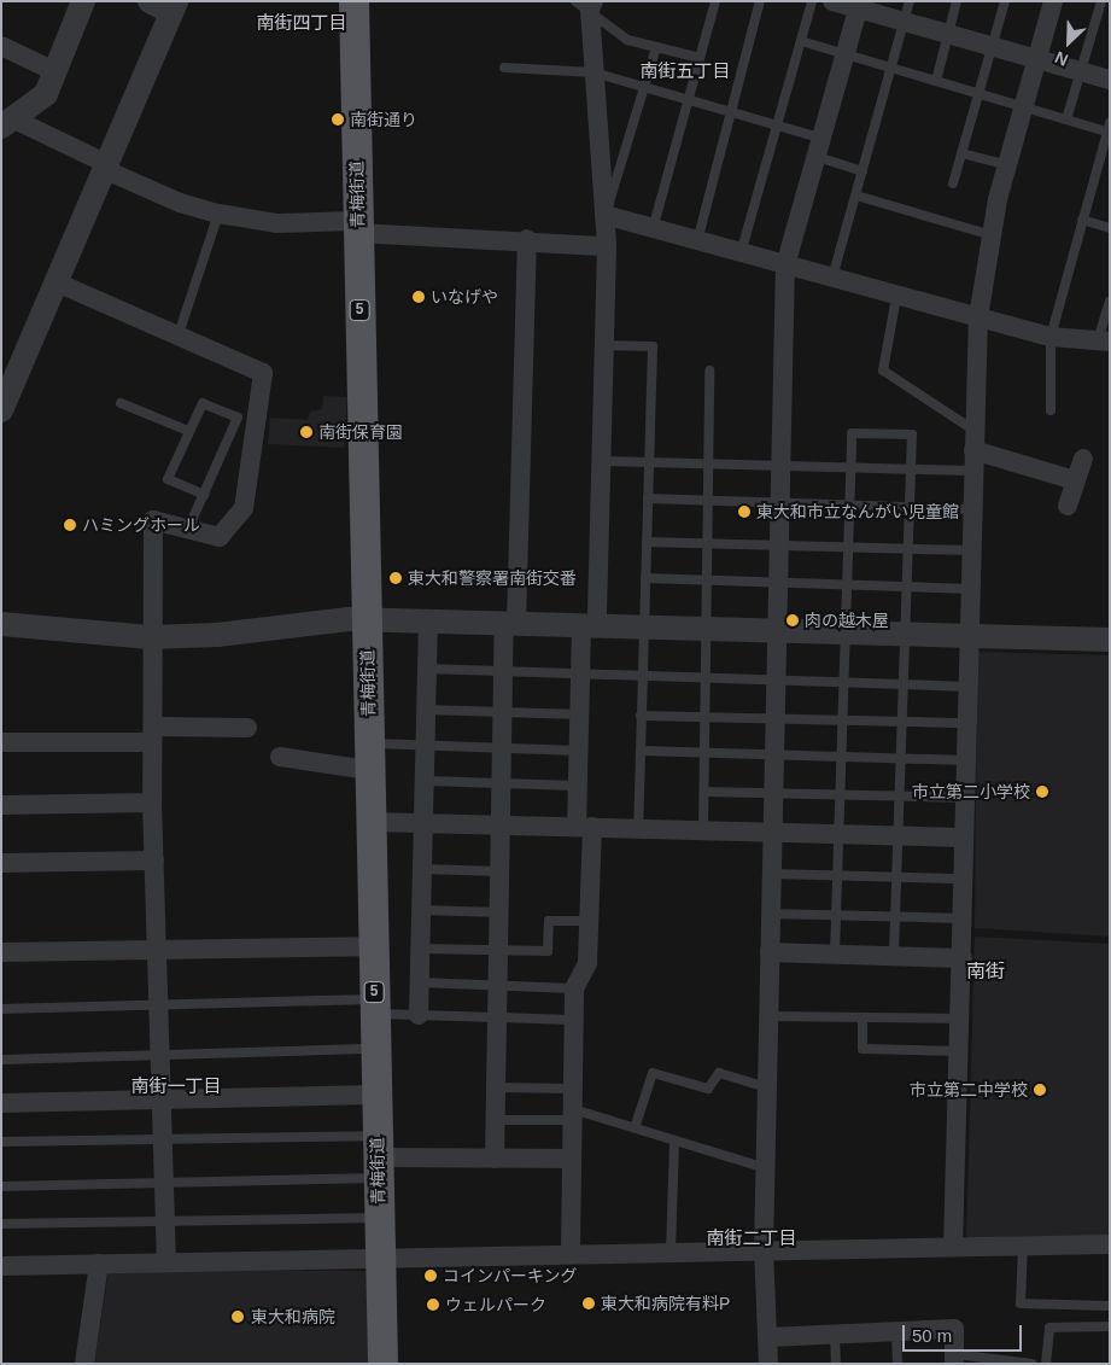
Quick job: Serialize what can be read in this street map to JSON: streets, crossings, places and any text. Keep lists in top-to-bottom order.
{
  "streets": {
    "main road": ["青梅街道", "5"]
  },
  "districts": [
    "南街四丁目",
    "南街五丁目",
    "南街",
    "南街一丁目",
    "南街二丁目"
  ],
  "places": [
    "南街通り",
    "いなげや",
    "南街保育園",
    "東大和市立なんがい児童館",
    "ハミングホール",
    "東大和警察署南街交番",
    "肉の越木屋",
    "市立第二小学校",
    "市立第二中学校",
    "コインパーキング",
    "東大和病院有料P",
    "ウェルパーク",
    "東大和病院"
  ],
  "scale_bar": "50 m",
  "north": "bottom left"
}
